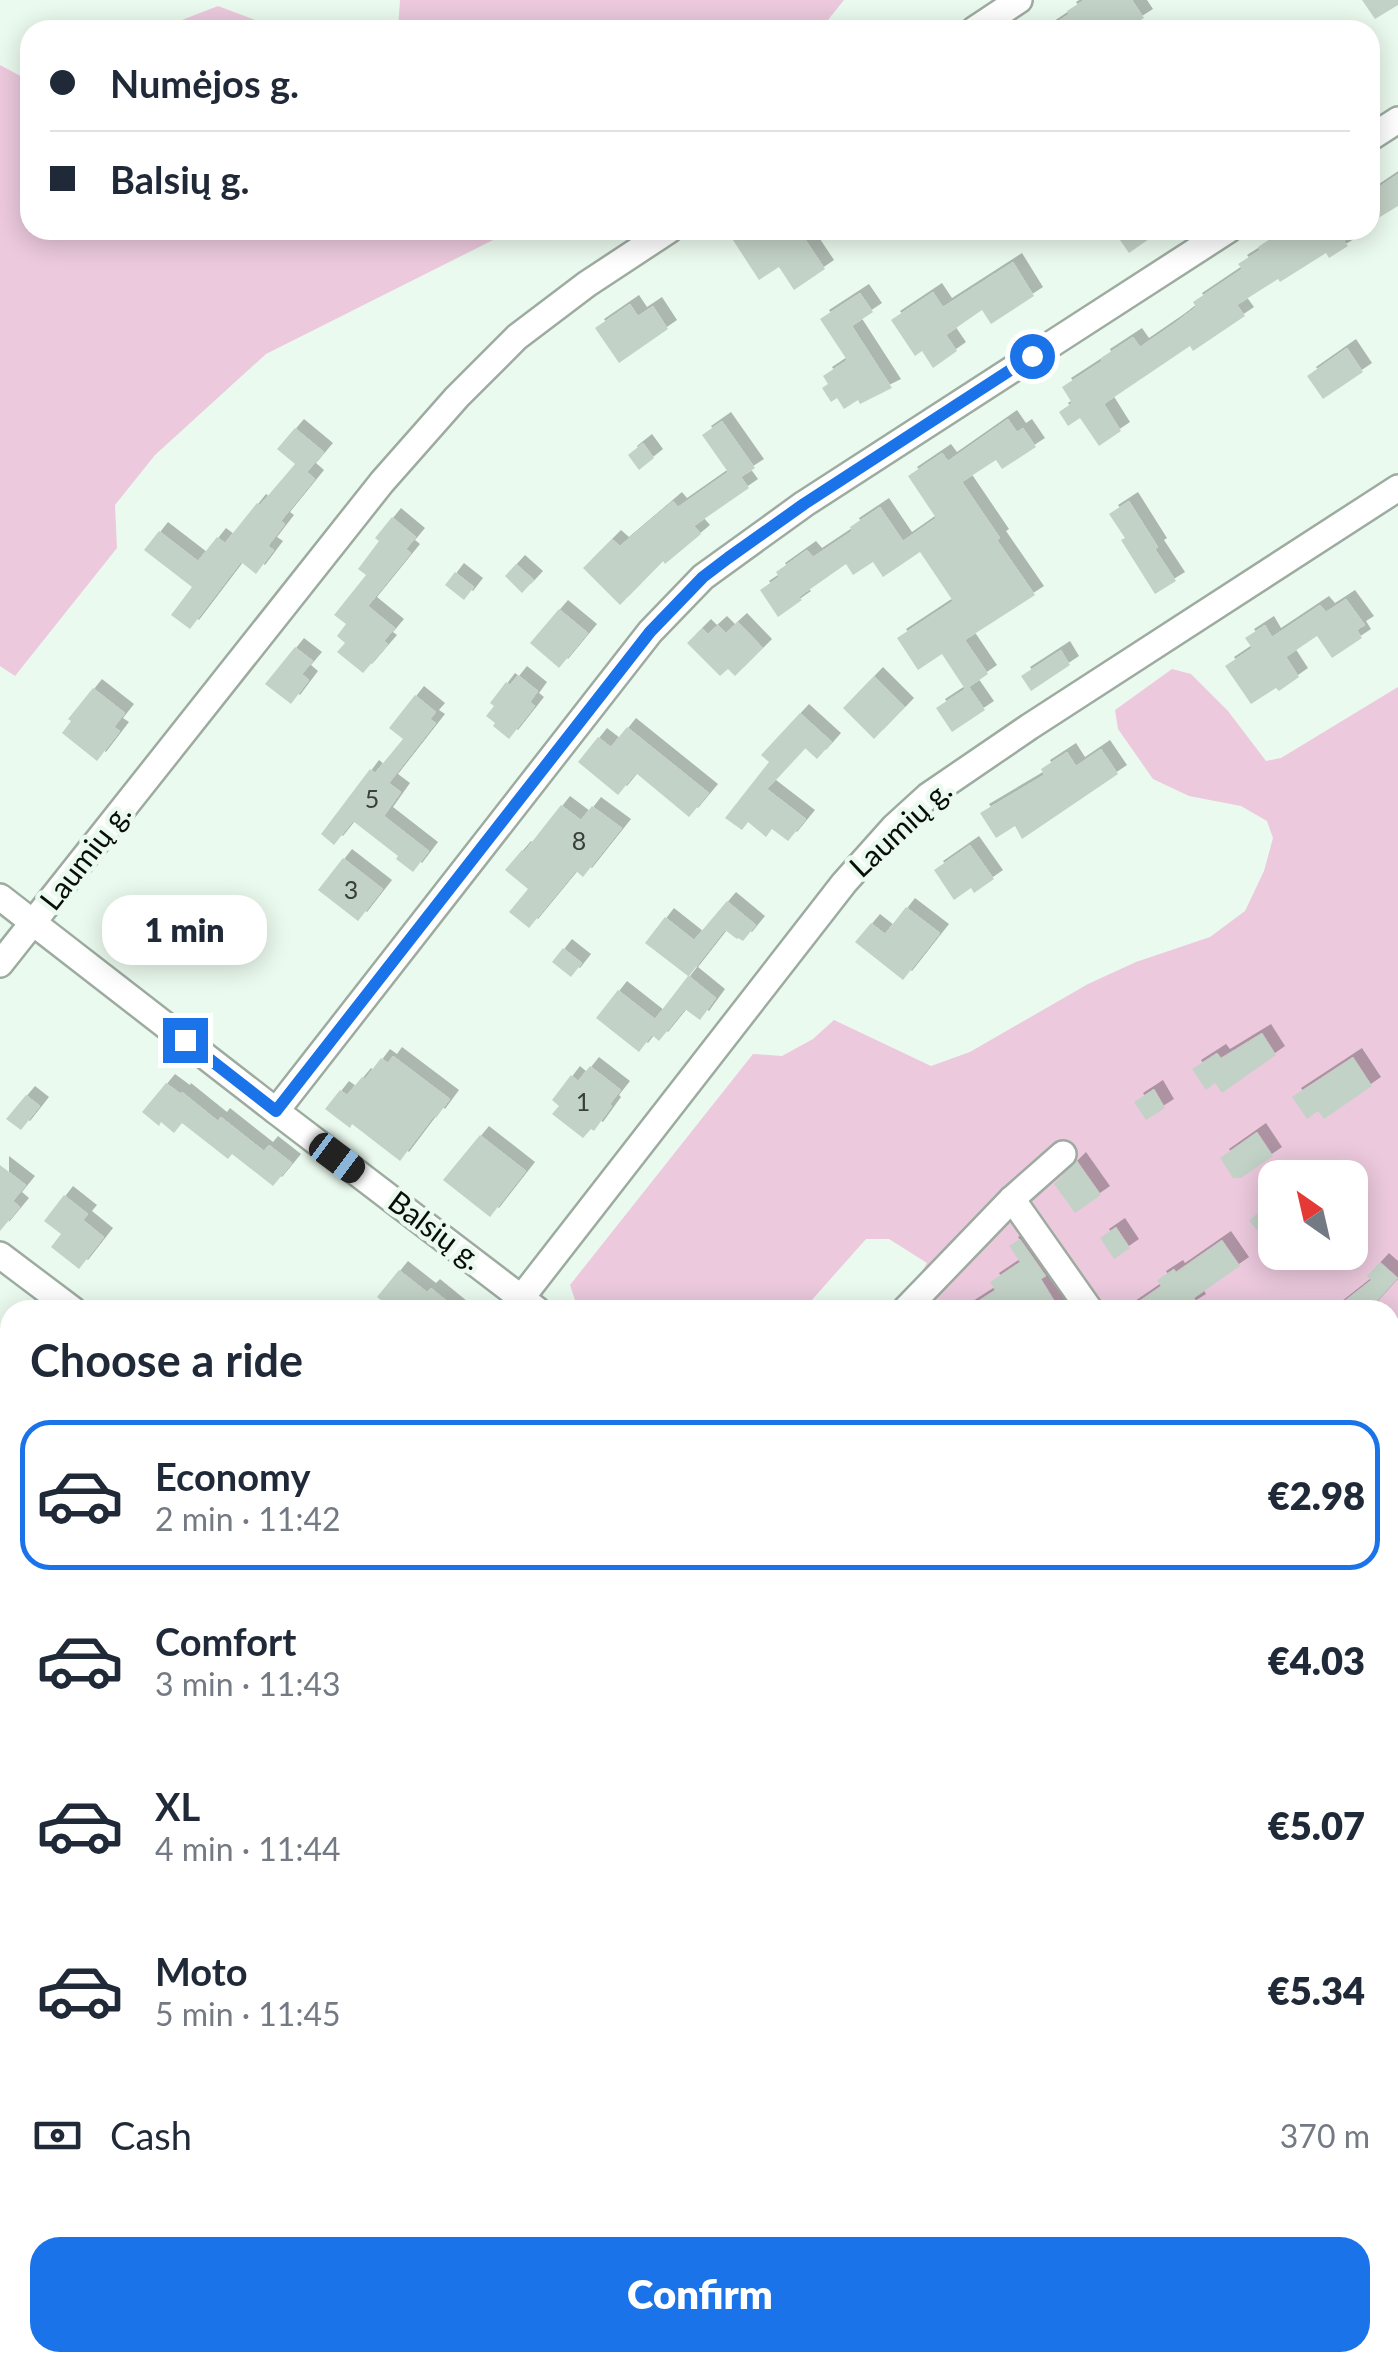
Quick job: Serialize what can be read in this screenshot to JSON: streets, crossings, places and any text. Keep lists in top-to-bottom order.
{
  "streets": {
    "street": ["Laumių g.", "Balsių g."]
  },
  "crossings": [
    ["Laumių g.", "Balsių g."]
  ],
  "house_numbers": [
    "5",
    "8",
    "3",
    "1"
  ],
  "north": "top left",
  "page": {
    "banner": ["Numėjos g.", "Balsių g."],
    "bubble": "1 min",
    "heading": "Choose a ride",
    "list": [
      {
        "name": "Economy",
        "note": "2 min · 11:42",
        "value": "€2.98"
      },
      {
        "name": "Comfort",
        "note": "3 min · 11:43",
        "value": "€4.03"
      },
      {
        "name": "XL",
        "note": "4 min · 11:44",
        "value": "€5.07"
      },
      {
        "name": "Moto",
        "note": "5 min · 11:45",
        "value": "€5.34"
      }
    ],
    "pay": ["Cash", "370 m"],
    "buttons": "Confirm"
  }
}
